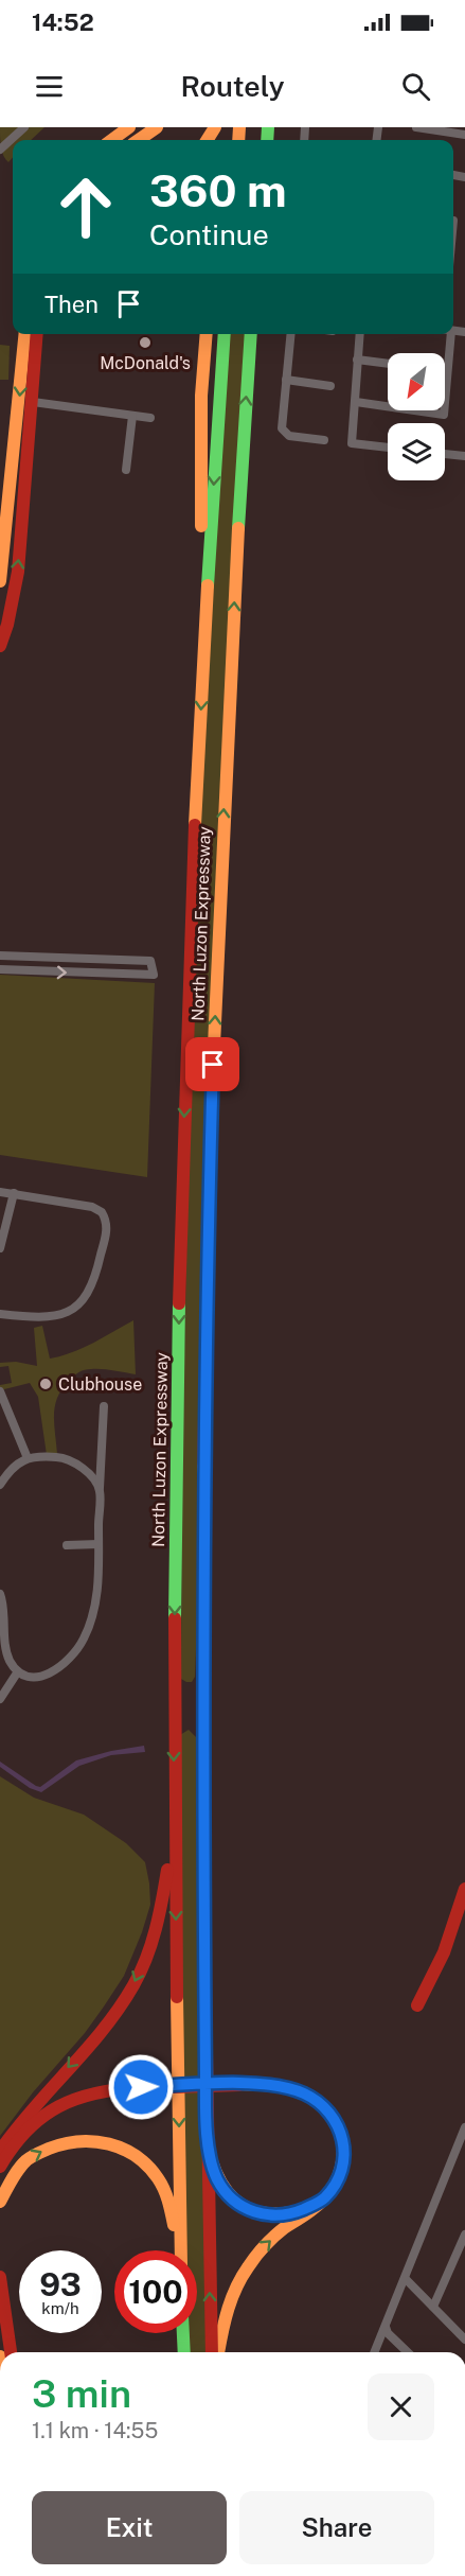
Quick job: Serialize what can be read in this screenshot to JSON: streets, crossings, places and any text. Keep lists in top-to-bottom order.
{
  "streets": {
    "main road": ["North Luzon Expressway"]
  },
  "places": ["McDonald's", "Clubhouse"],
  "north": "bottom left",
  "page": {
    "status": "14:52",
    "header": "Routely",
    "turn": ["360 m", "Continue"],
    "then": "Then",
    "speed": "93 km/h",
    "limit": "100",
    "heading": ["3 min", "1.1 km · 14:55"],
    "buttons": ["Exit", "Share"]
  }
}
